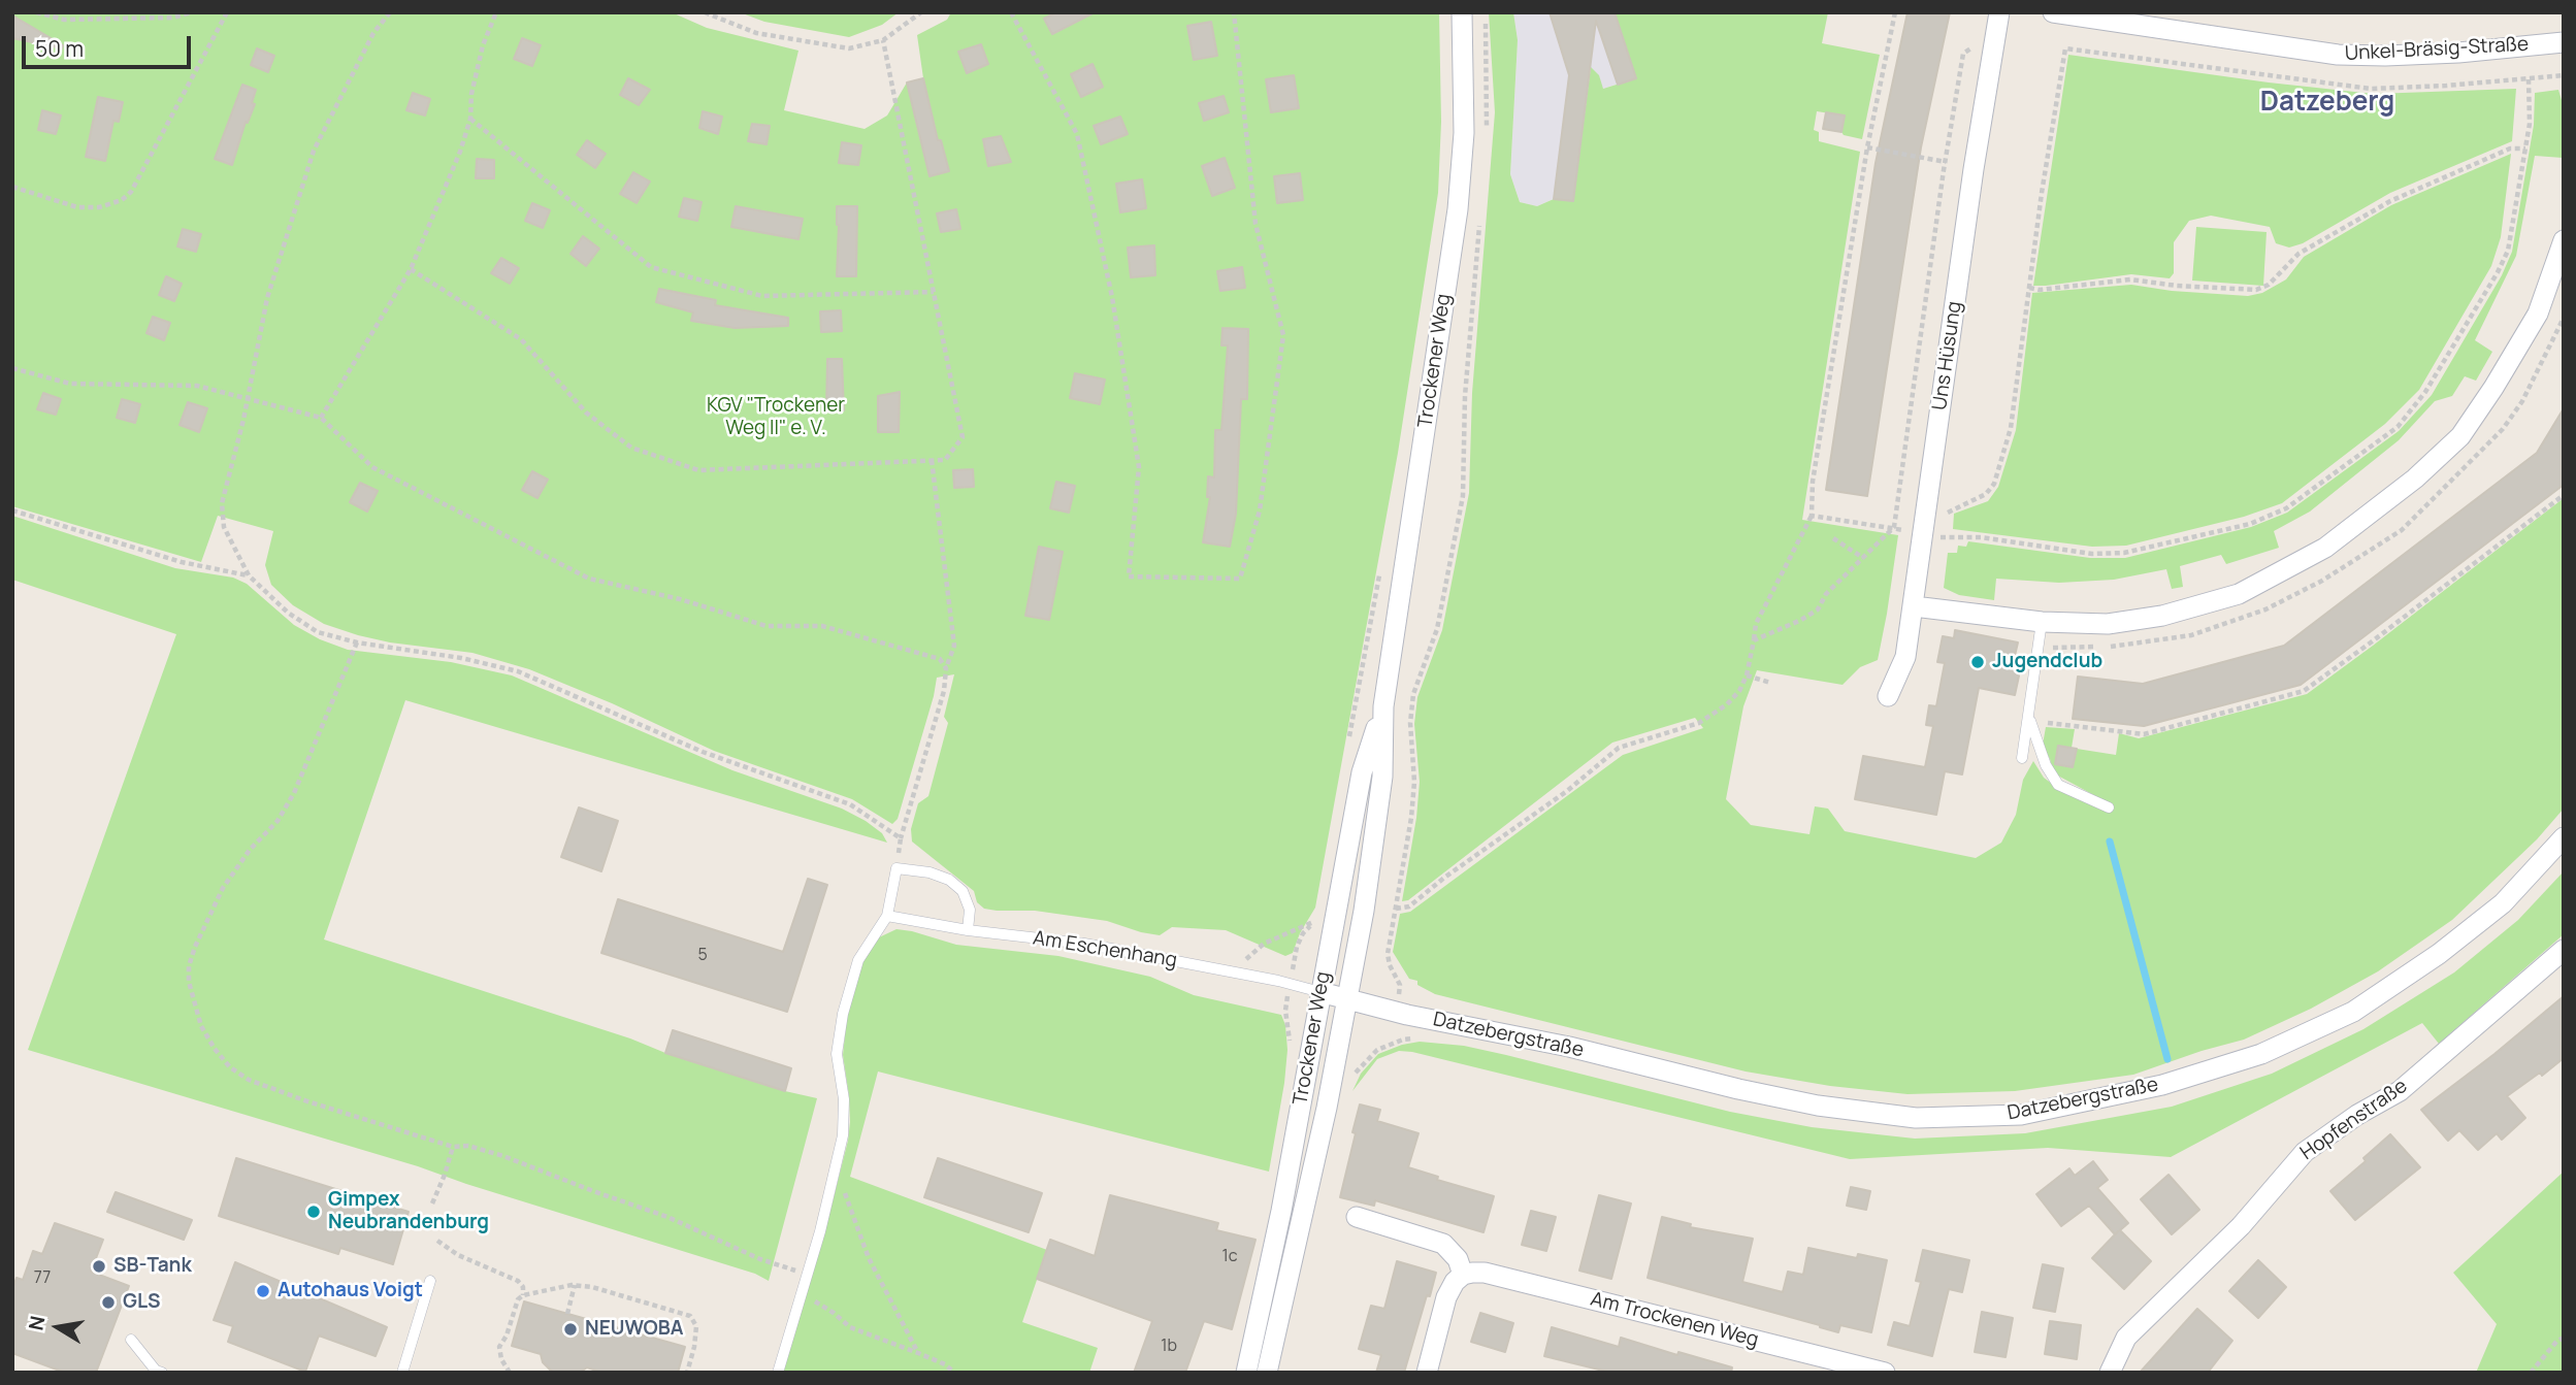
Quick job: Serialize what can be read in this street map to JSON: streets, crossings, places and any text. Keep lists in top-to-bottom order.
{
  "streets": {
    "street": [
      "Unkel-Bräsig-Straße",
      "Uns Hüsung",
      "Trockener Weg",
      "Datzebergstraße",
      "Hopfenstraße",
      "Am Trockenen Weg"
    ],
    "lane": ["Am Eschenhang"]
  },
  "crossings": [
    ["Trockener Weg", "Am Eschenhang"],
    ["Trockener Weg", "Datzebergstraße"],
    ["Am Eschenhang", "Datzebergstraße"]
  ],
  "districts": ["Datzeberg"],
  "parks": ["KGV \"Trockener Weg II\" e. V."],
  "places": [
    "Jugendclub",
    "Gimpex Neubrandenburg",
    "SB-Tank",
    "Autohaus Voigt",
    "GLS",
    "NEUWOBA"
  ],
  "house_numbers": [
    "5",
    "1c",
    "77",
    "1b"
  ],
  "scale_bar": "50 m",
  "north": "left"
}
